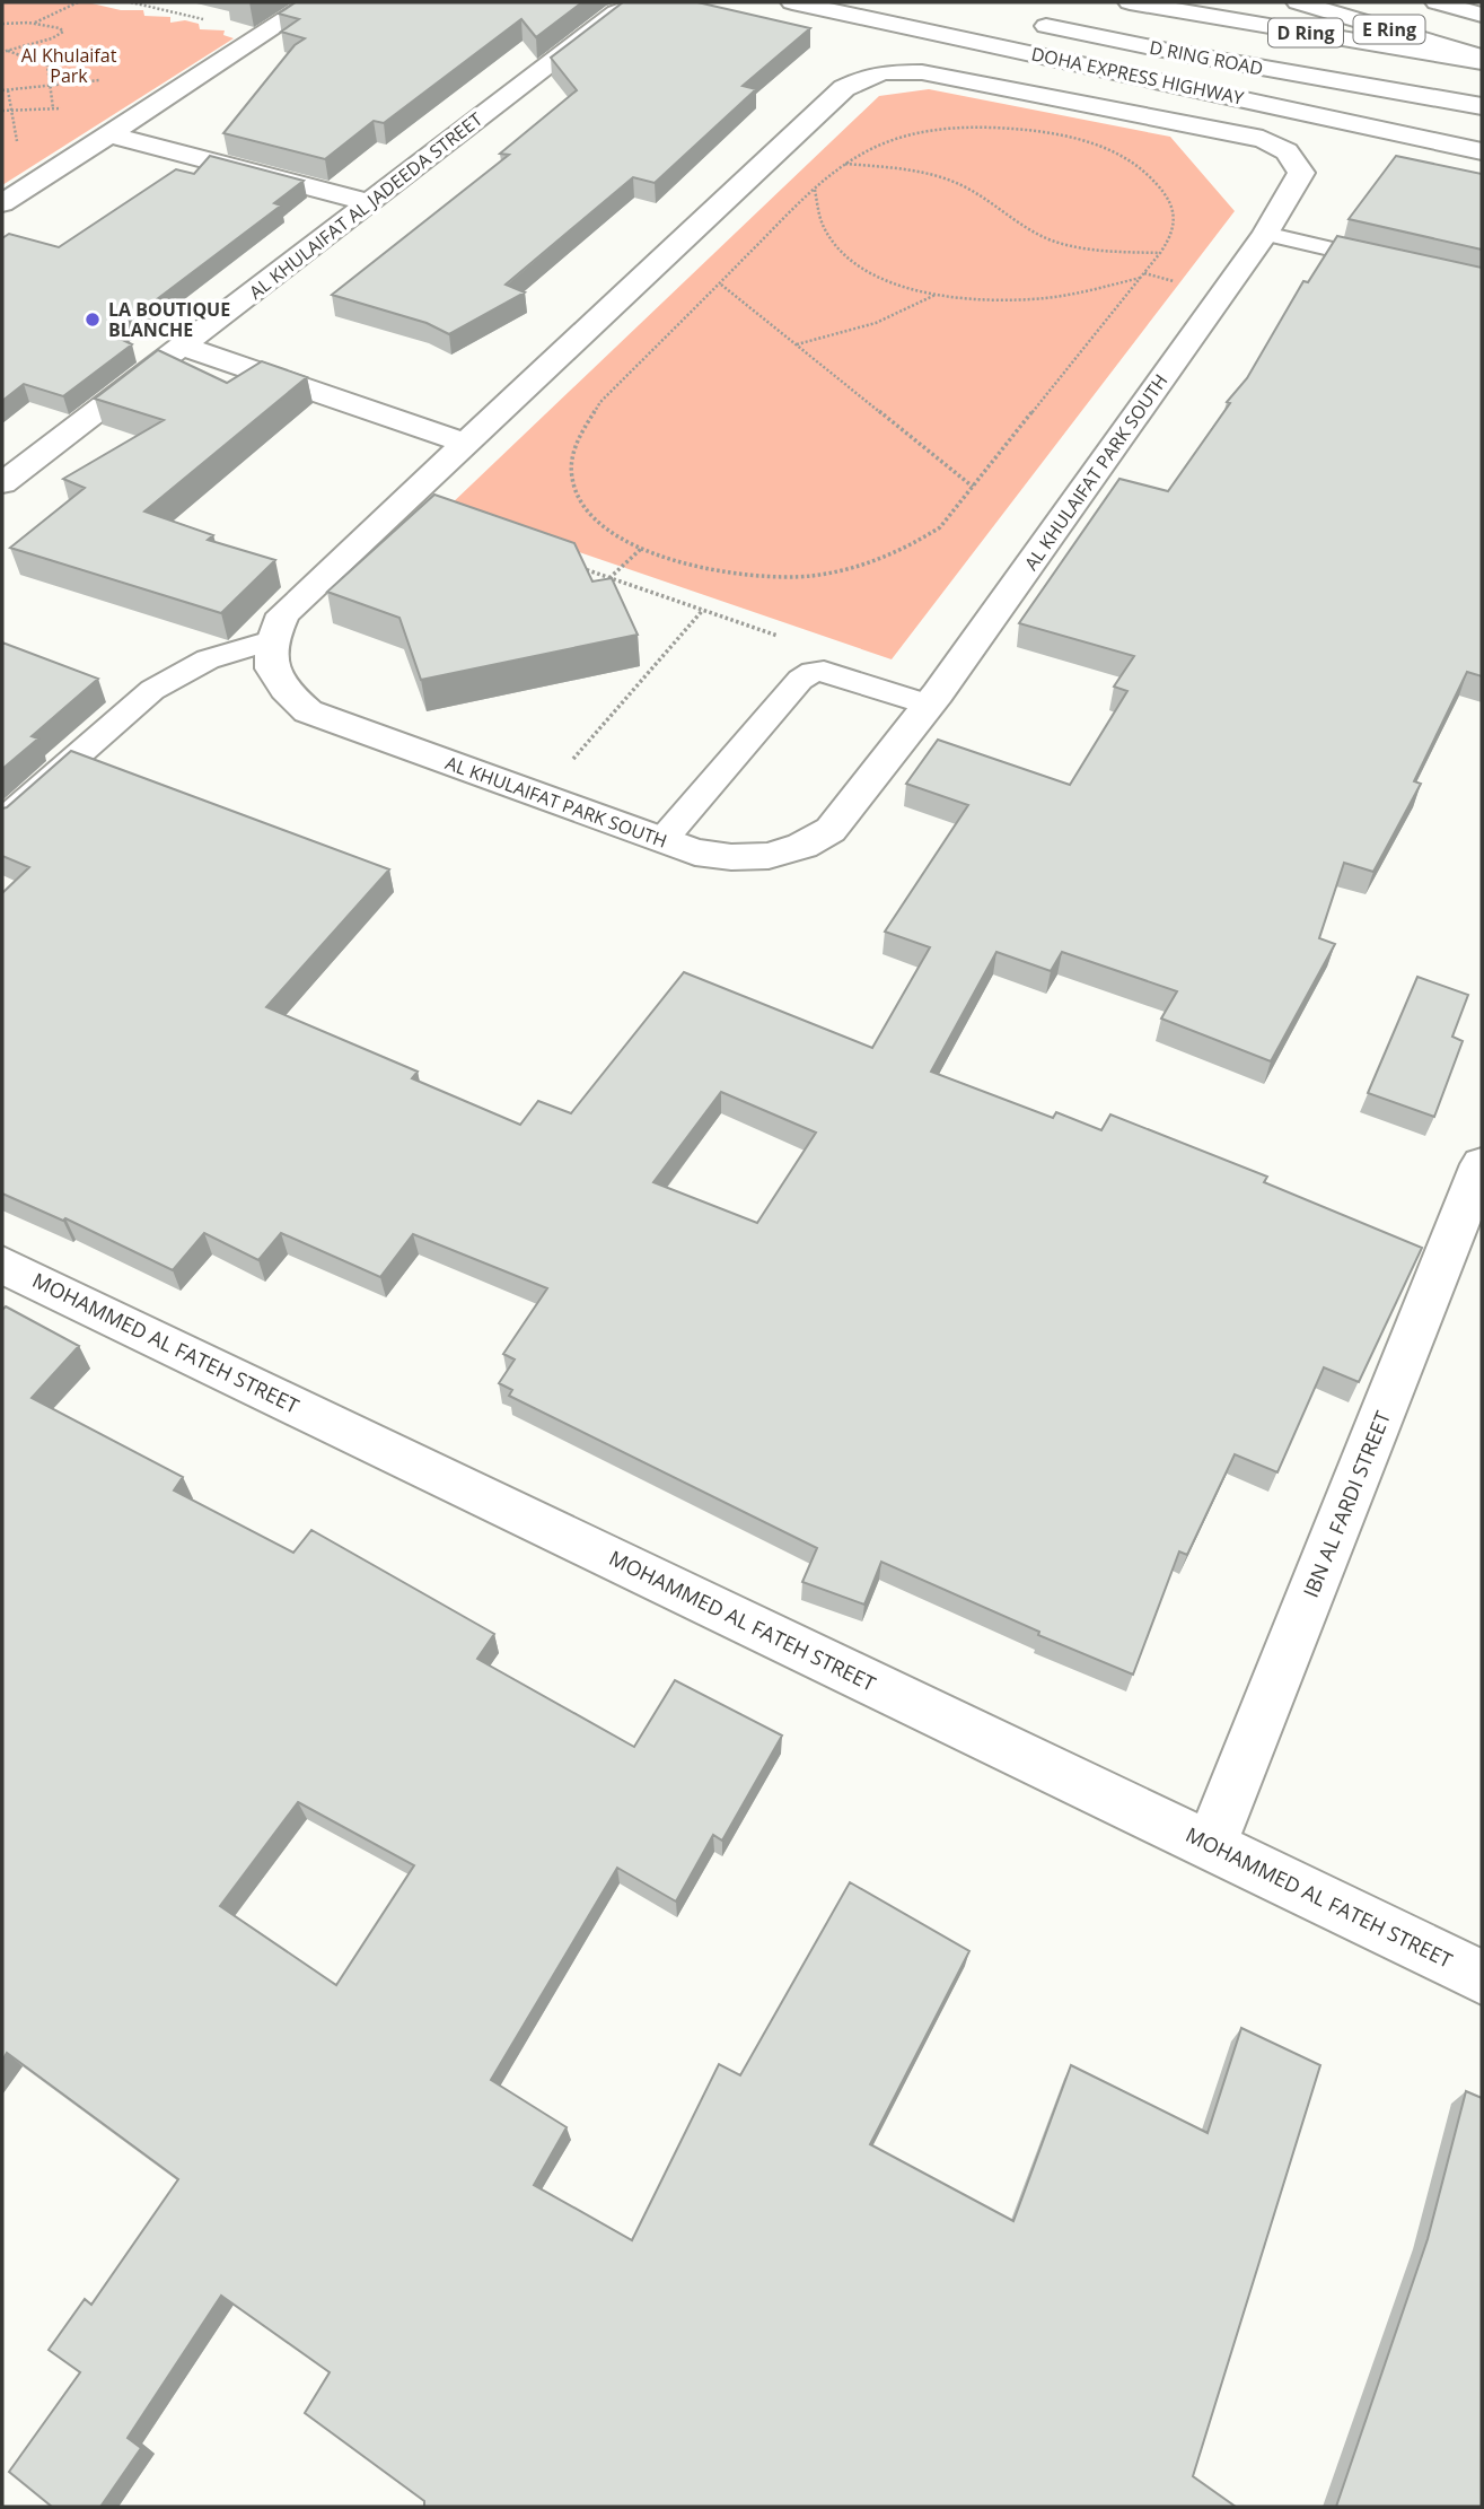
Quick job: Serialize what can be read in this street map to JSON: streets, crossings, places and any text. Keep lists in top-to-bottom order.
{
  "streets": {
    "main road": [
      "E Ring",
      "D Ring",
      "D RING ROAD",
      "DOHA EXPRESS HIGHWAY",
      "AL KHULAIFAT AL JADEEDA STREET",
      "AL KHULAIFAT PARK SOUTH",
      "MOHAMMED AL FATEH STREET",
      "IBN AL FARDI STREET"
    ]
  },
  "crossings": [
    ["E Ring", "D RING ROAD"],
    ["MOHAMMED AL FATEH STREET", "IBN AL FARDI STREET"]
  ],
  "parks": ["Al Khulaifat Park"],
  "places": ["LA BOUTIQUE BLANCHE"]
}
